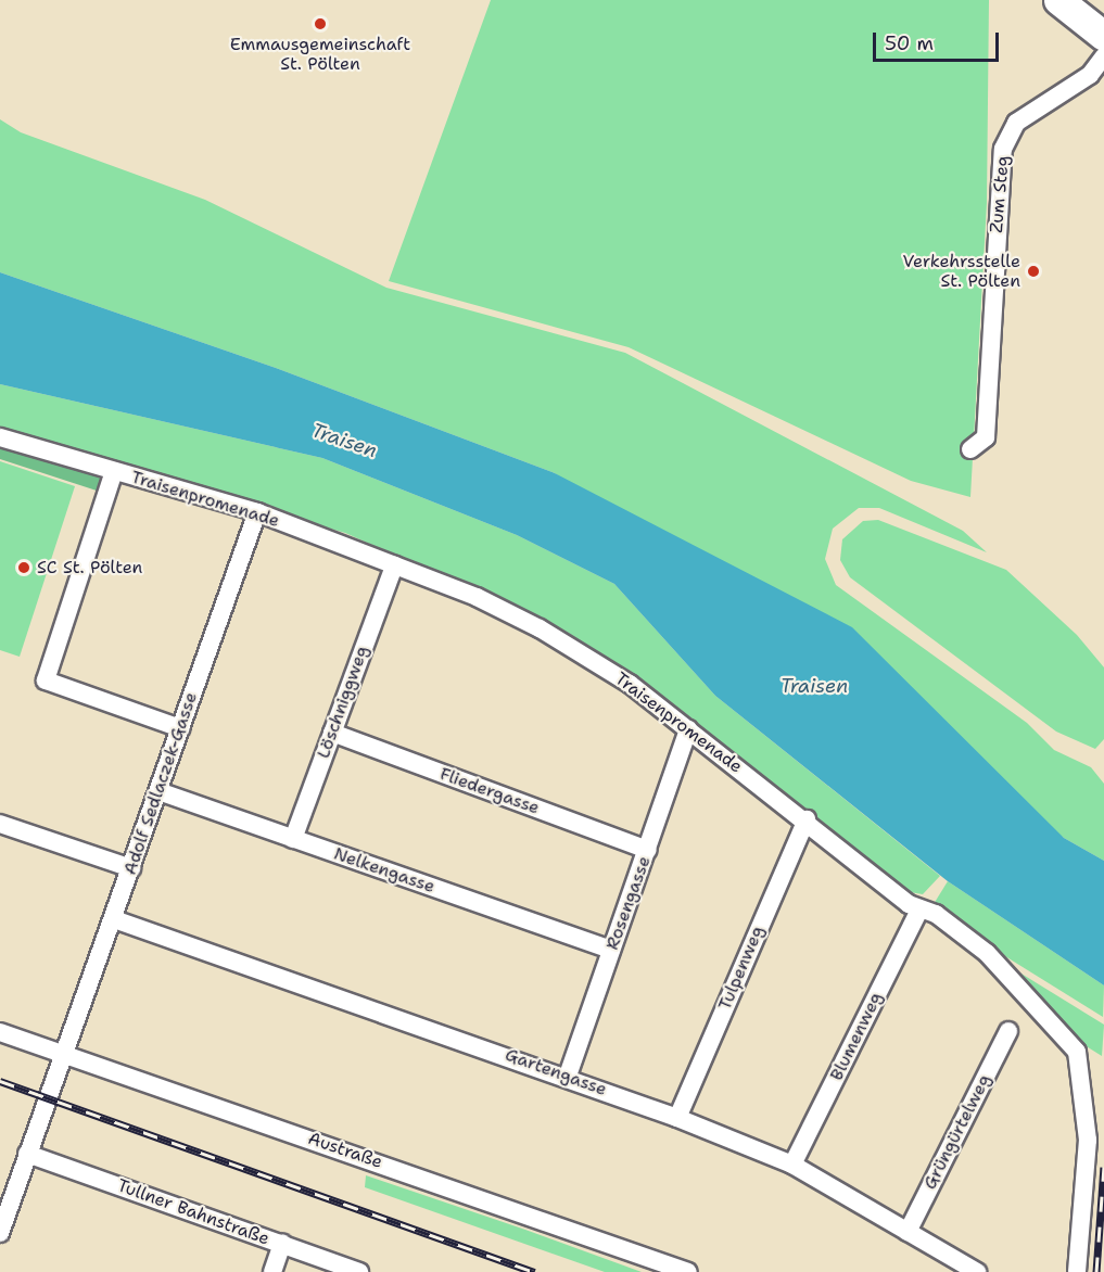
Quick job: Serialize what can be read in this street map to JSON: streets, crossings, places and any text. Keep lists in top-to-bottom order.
{
  "streets": {
    "street": [
      "Zum Steg",
      "Traisenpromenade",
      "Löschniggweg",
      "Adolf Sedlaczek-Gasse",
      "Fliedergasse",
      "Nelkengasse",
      "Rosengasse",
      "Tulpenweg",
      "Blumenweg",
      "Gartengasse",
      "Grüngürtelweg",
      "Austraße",
      "Tullner Bahnstraße"
    ]
  },
  "crossings": [
    ["Traisenpromenade", "Löschniggweg"],
    ["Traisenpromenade", "Adolf Sedlaczek-Gasse"],
    ["Traisenpromenade", "Rosengasse"],
    ["Traisenpromenade", "Tulpenweg"],
    ["Traisenpromenade", "Blumenweg"],
    ["Löschniggweg", "Fliedergasse"],
    ["Löschniggweg", "Nelkengasse"],
    ["Adolf Sedlaczek-Gasse", "Nelkengasse"],
    ["Adolf Sedlaczek-Gasse", "Gartengasse"],
    ["Adolf Sedlaczek-Gasse", "Austraße"],
    ["Adolf Sedlaczek-Gasse", "Tullner Bahnstraße"],
    ["Fliedergasse", "Rosengasse"],
    ["Nelkengasse", "Rosengasse"],
    ["Rosengasse", "Gartengasse"],
    ["Tulpenweg", "Gartengasse"],
    ["Blumenweg", "Gartengasse"],
    ["Gartengasse", "Grüngürtelweg"]
  ],
  "water": ["Traisen"],
  "places": ["Emmausgemeinschaft St. Pölten", "Verkehrsstelle St. Pölten", "SC St. Pölten"],
  "scale_bar": "50 m"
}
